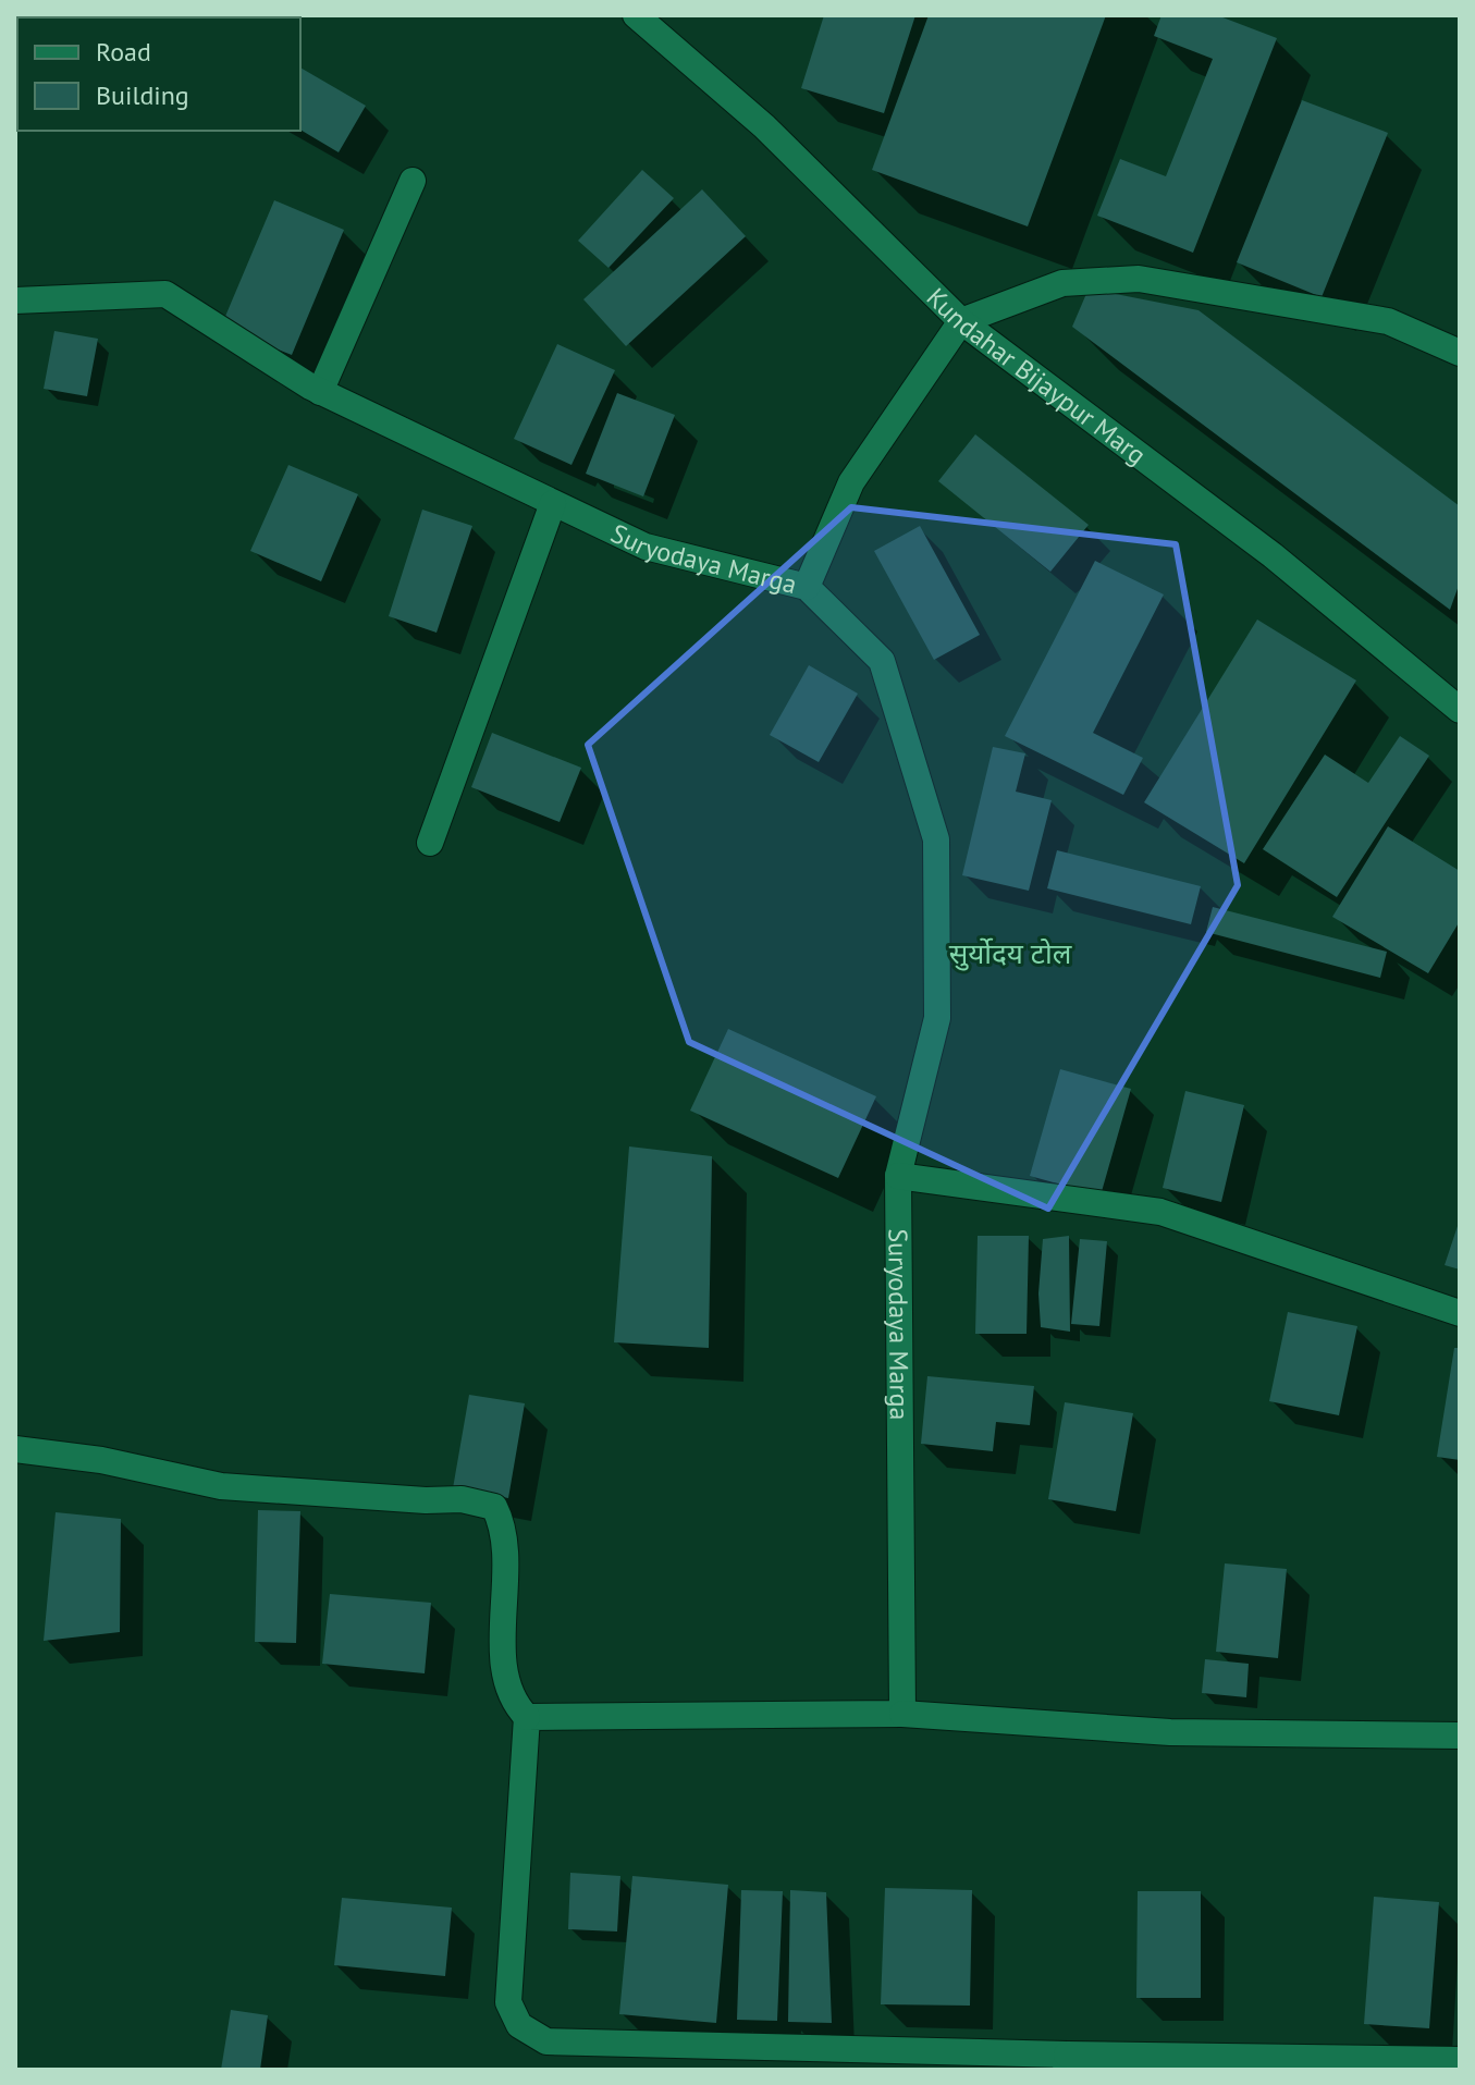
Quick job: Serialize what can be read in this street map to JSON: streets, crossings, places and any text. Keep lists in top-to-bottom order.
{
  "streets": {
    "street": ["Kundahar Bijaypur Marg", "Suryodaya Marga"]
  },
  "districts": ["सुर्योदय टोल"],
  "legend": ["Road", "Building"]
}
